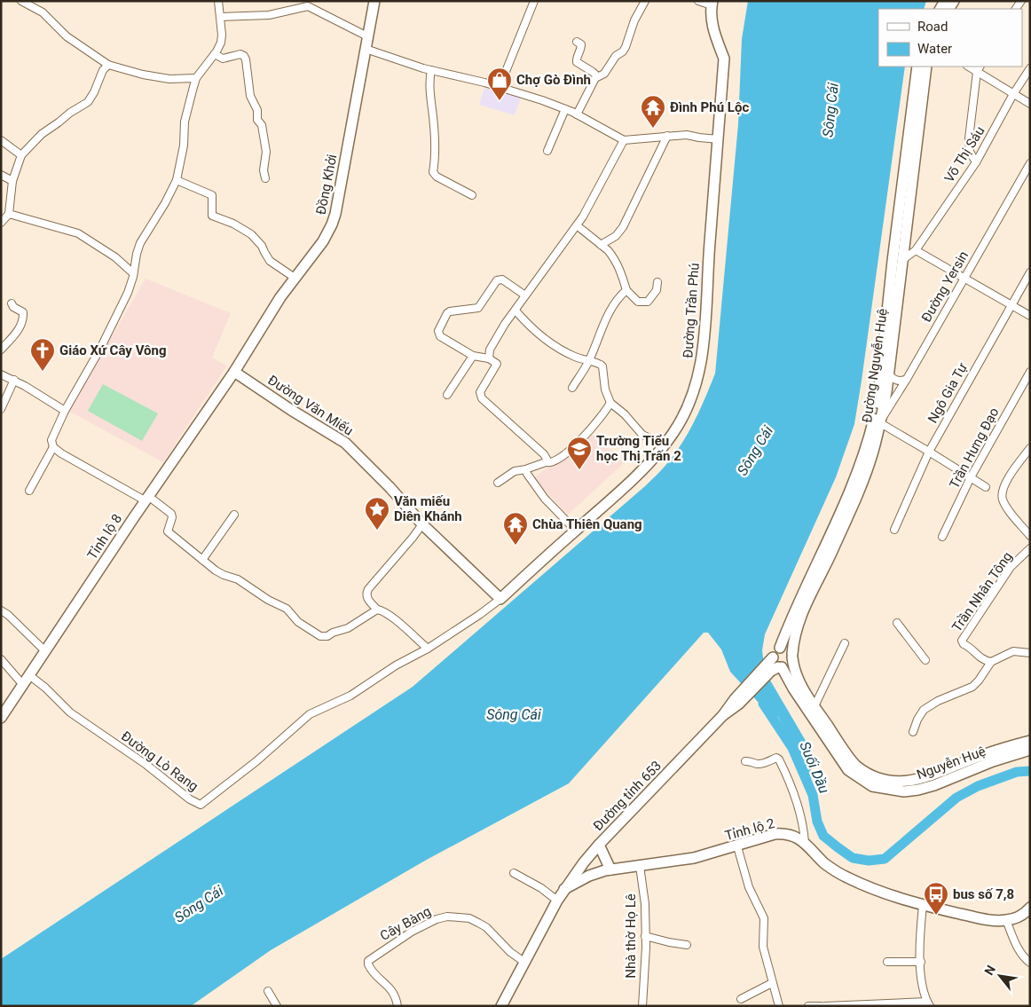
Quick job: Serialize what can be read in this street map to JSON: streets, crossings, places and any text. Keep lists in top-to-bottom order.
{
  "streets": {
    "main road": [
      "Đồng Khởi",
      "Đường Trần Phú",
      "Đường Nguyễn Huệ",
      "Đường Văn Miếu",
      "Tỉnh lộ 8",
      "Nguyễn Huệ",
      "Đường tỉnh 653",
      "Tỉnh lộ 2"
    ],
    "street": [
      "Võ Thị Sáu",
      "Đường Yersin",
      "Ngô Gia Tự",
      "Trần Hưng Đạo",
      "Trần Nhân Tông",
      "Đường Lò Rang",
      "Cây Bàng",
      "Nhà thờ Họ Lê"
    ]
  },
  "crossings": [
    ["Võ Thị Sáu", "Đường Nguyễn Huệ"],
    ["Đồng Khởi", "Đường Văn Miếu"],
    ["Đồng Khởi", "Tỉnh lộ 8"],
    ["Đường Yersin", "Đường Nguyễn Huệ"],
    ["Đường Trần Phú", "Đường Văn Miếu"],
    ["Đường Nguyễn Huệ", "Nguyễn Huệ"],
    ["Đường Nguyễn Huệ", "Đường tỉnh 653"],
    ["Đường Văn Miếu", "Tỉnh lộ 8"],
    ["Tỉnh lộ 8", "Đường Lò Rang"],
    ["Nguyễn Huệ", "Đường tỉnh 653"],
    ["Đường tỉnh 653", "Tỉnh lộ 2"],
    ["Tỉnh lộ 2", "Nhà thờ Họ Lê"]
  ],
  "water": ["Sông Cái", "Suối Dầu"],
  "places": {
    "shop": ["Chợ Gò Đình"],
    "temple": ["Đình Phú Lộc", "Chùa Thiên Quang"],
    "church": ["Giáo Xứ Cây Vông"],
    "school or university": ["Trường Tiểu học Thị Trấn 2"],
    "place": ["Văn miếu Diên Khánh"],
    "bus stop": ["bus số 7,8"]
  },
  "legend": ["Road", "Water"],
  "north": "top left"
}
